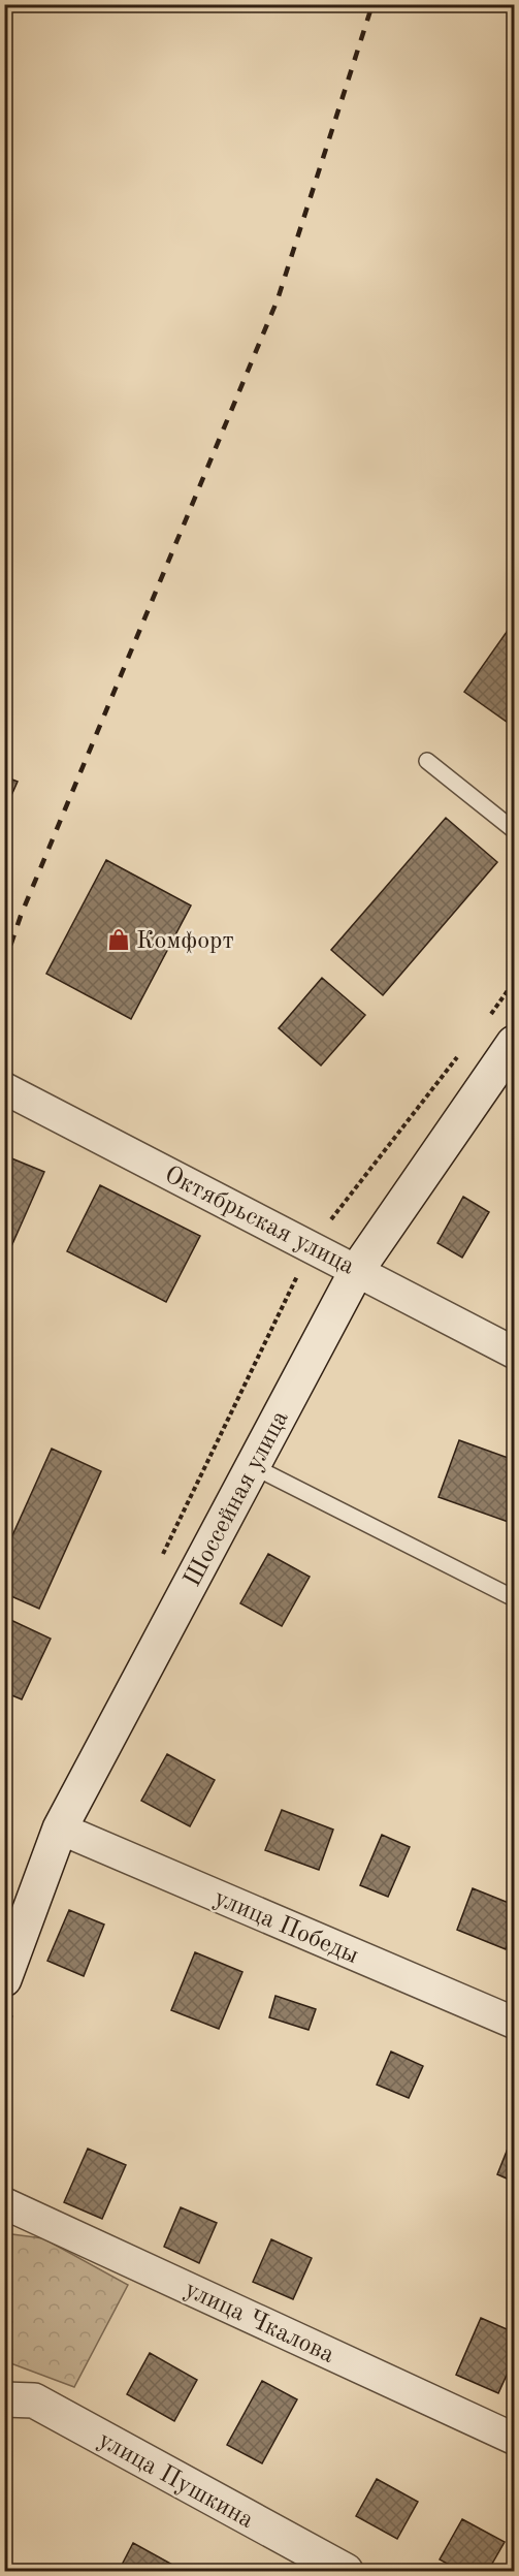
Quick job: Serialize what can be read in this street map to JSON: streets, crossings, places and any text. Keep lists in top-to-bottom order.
{
  "streets": {
    "main road": ["Шоссейная улица", "улица Пушкина"],
    "street": ["Октябрьская улица", "улица Победы", "улица Чкалова"]
  },
  "crossings": [
    ["Октябрьская улица", "Шоссейная улица"],
    ["Шоссейная улица", "улица Победы"]
  ],
  "places": {
    "shop": ["Комфорт"]
  }
}
